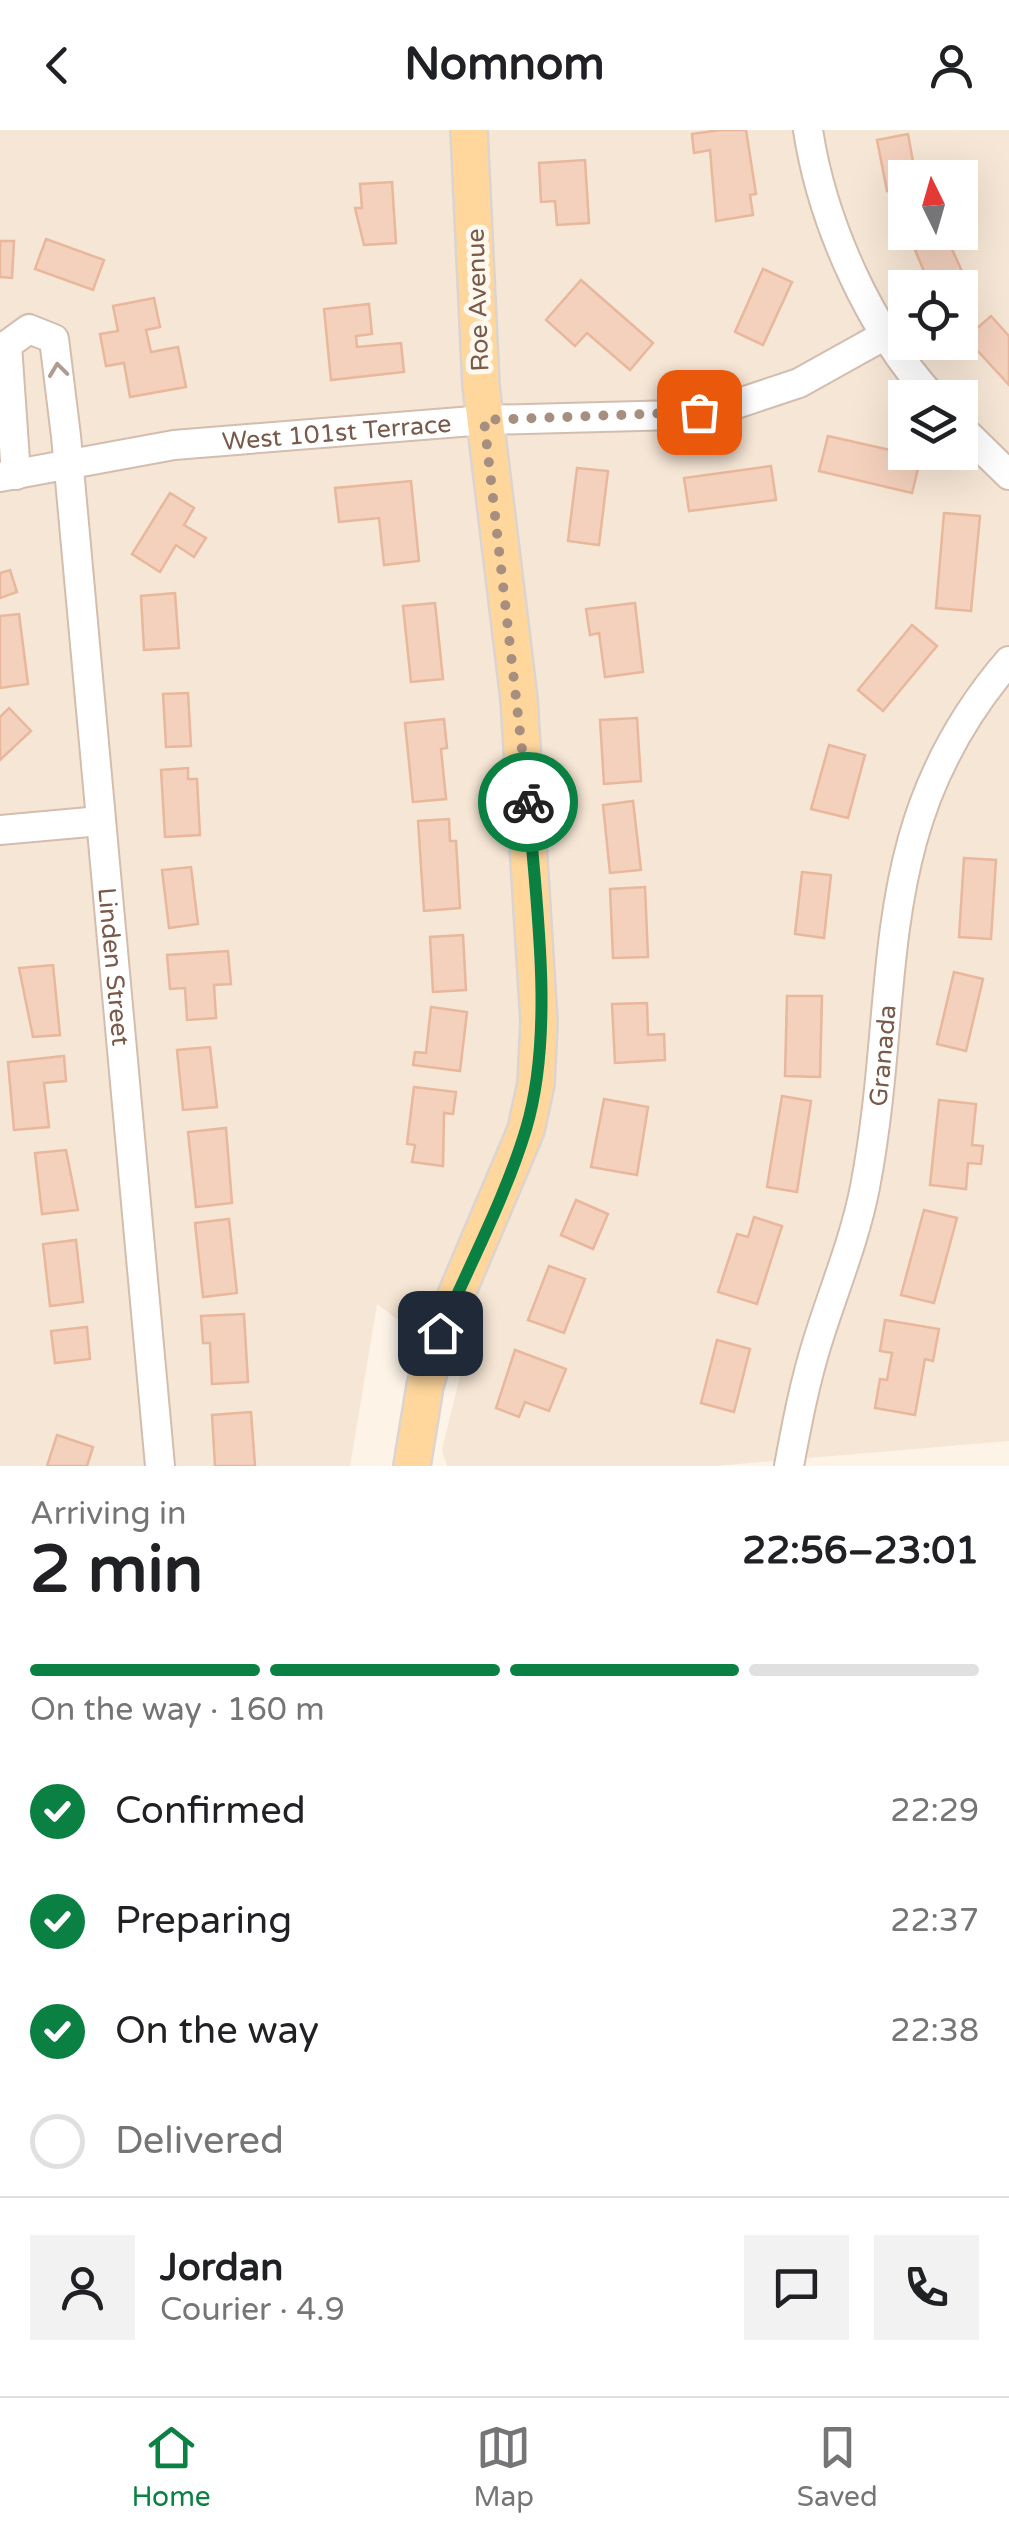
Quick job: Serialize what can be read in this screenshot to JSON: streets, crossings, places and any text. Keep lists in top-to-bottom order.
{
  "streets": {
    "main road": ["Roe Avenue"],
    "street": ["West 101st Terrace", "Linden Street", "Granada"]
  },
  "crossings": [
    ["Roe Avenue", "West 101st Terrace"],
    ["West 101st Terrace", "Linden Street"]
  ],
  "north": "top",
  "page": {
    "header": "Nomnom",
    "heading": ["2 min", "Arriving in", "22:56–23:01"],
    "panel": ["Jordan", "Courier · 4.9"],
    "bar": "On the way · 160 m",
    "list": [
      ["Confirmed", "22:29"],
      ["Preparing", "22:37"],
      ["On the way", "22:38"],
      "Delivered"
    ],
    "tabs": ["Home", "Map", "Saved"]
  }
}
